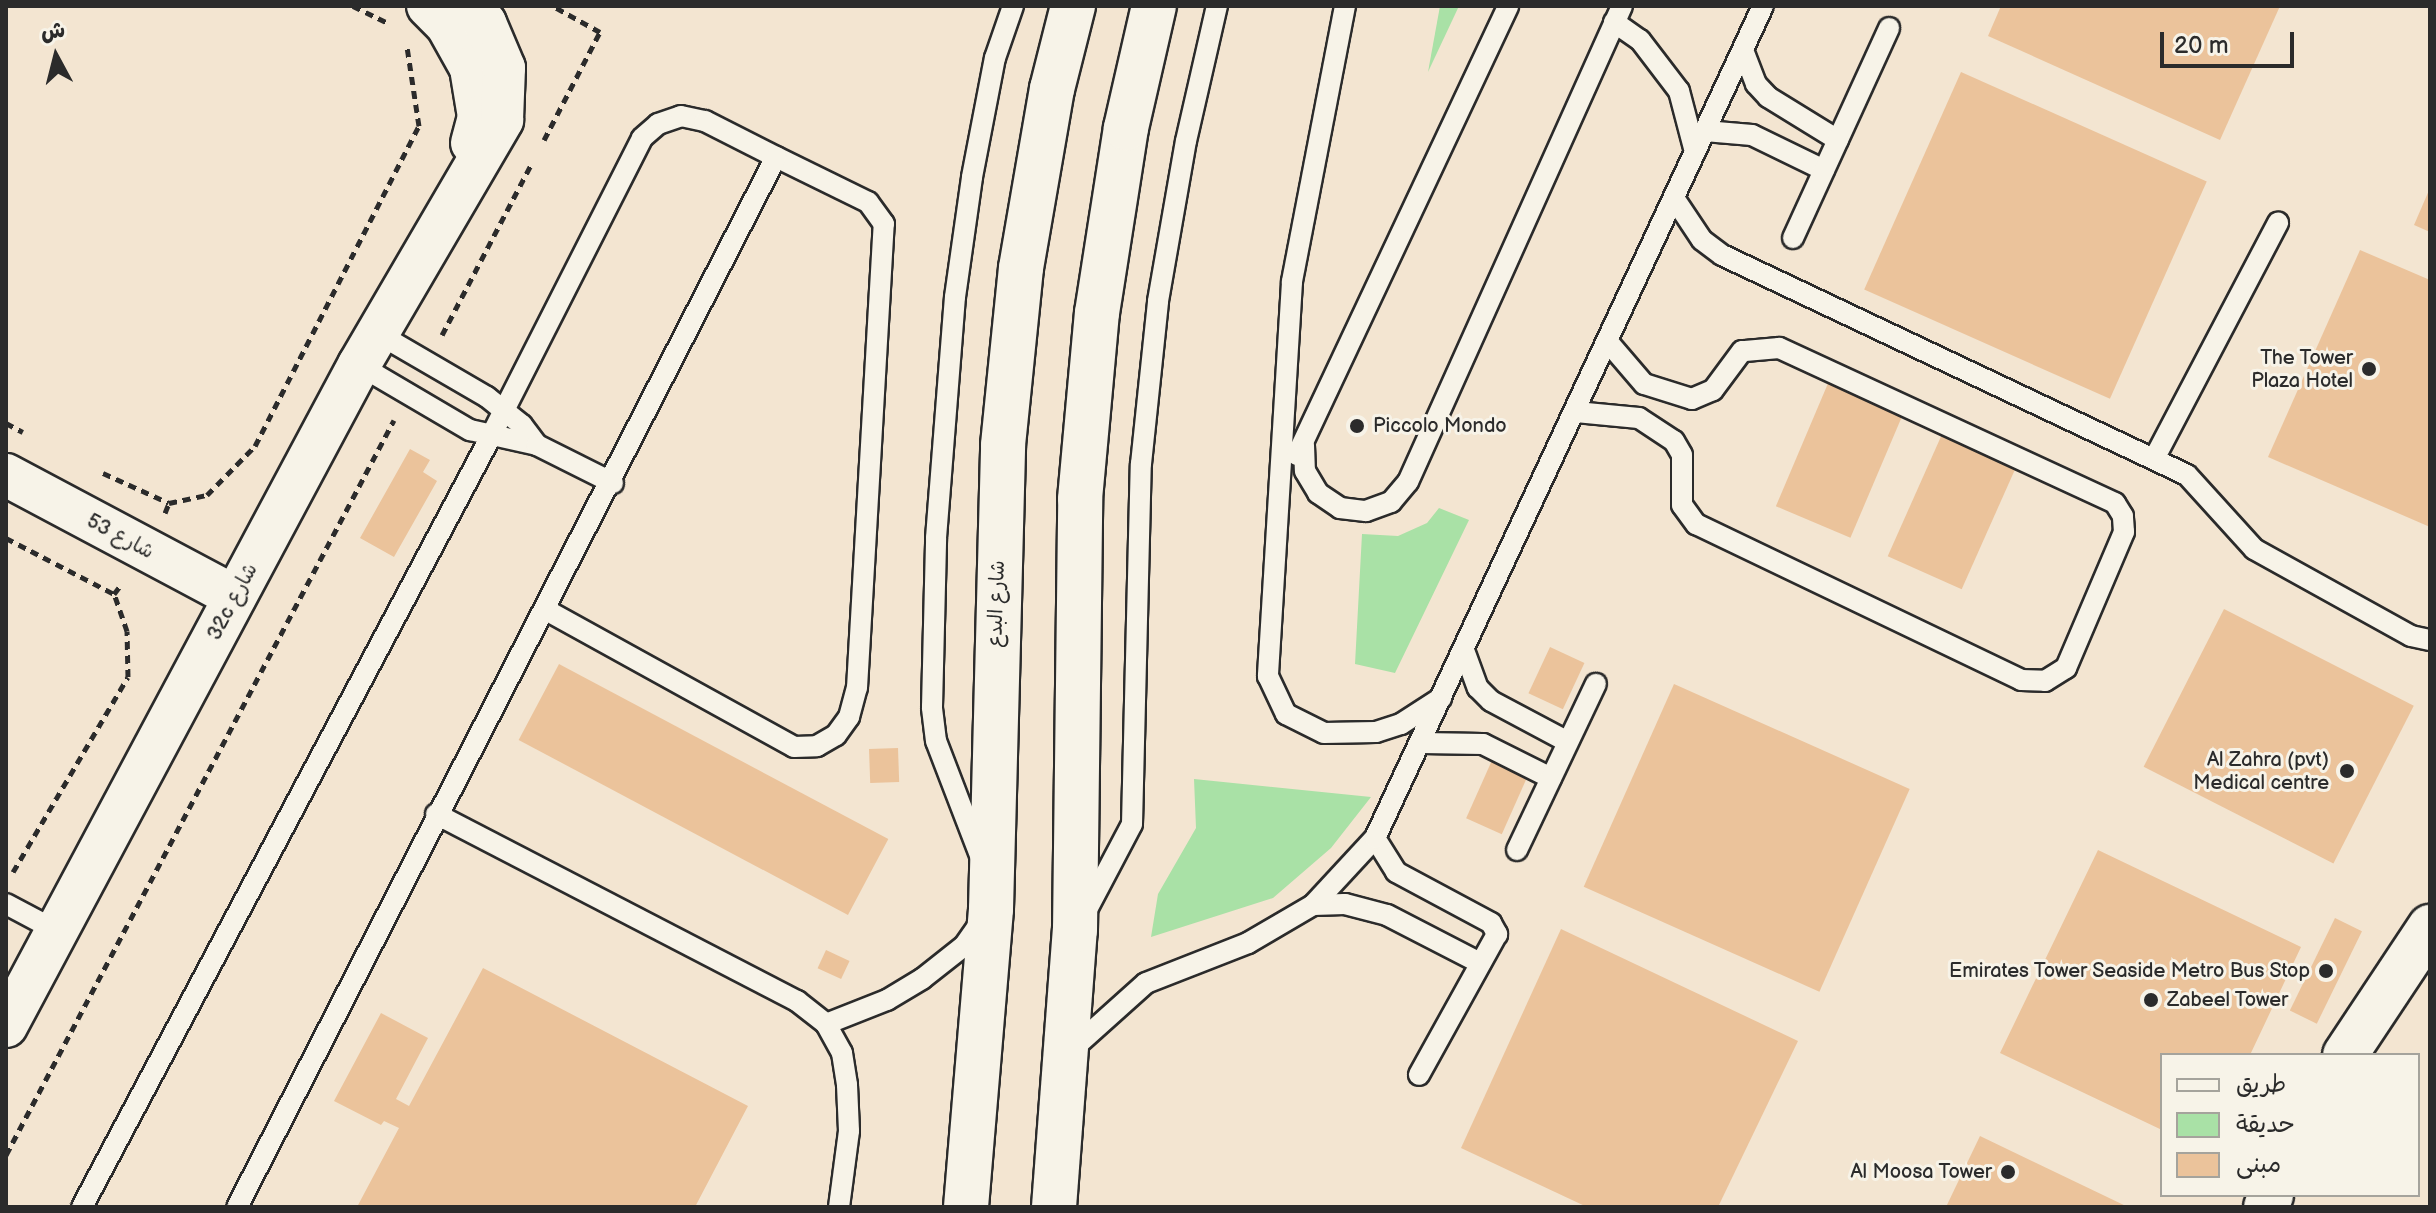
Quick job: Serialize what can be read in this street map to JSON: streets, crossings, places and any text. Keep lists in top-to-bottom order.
{
  "streets": {
    "main road": ["شارع البدع"],
    "street": ["شارع 53", "32c شارع"]
  },
  "crossings": [
    ["شارع 53", "32c شارع"]
  ],
  "places": [
    "The Tower Plaza Hotel",
    "Piccolo Mondo",
    "Al Zahra (pvt) Medical centre",
    "Emirates Tower Seaside Metro Bus Stop",
    "Zabeel Tower",
    "Al Moosa Tower"
  ],
  "legend": ["طريق", "حديقة", "مبنى"],
  "scale_bar": "20 m",
  "north": "top"
}
